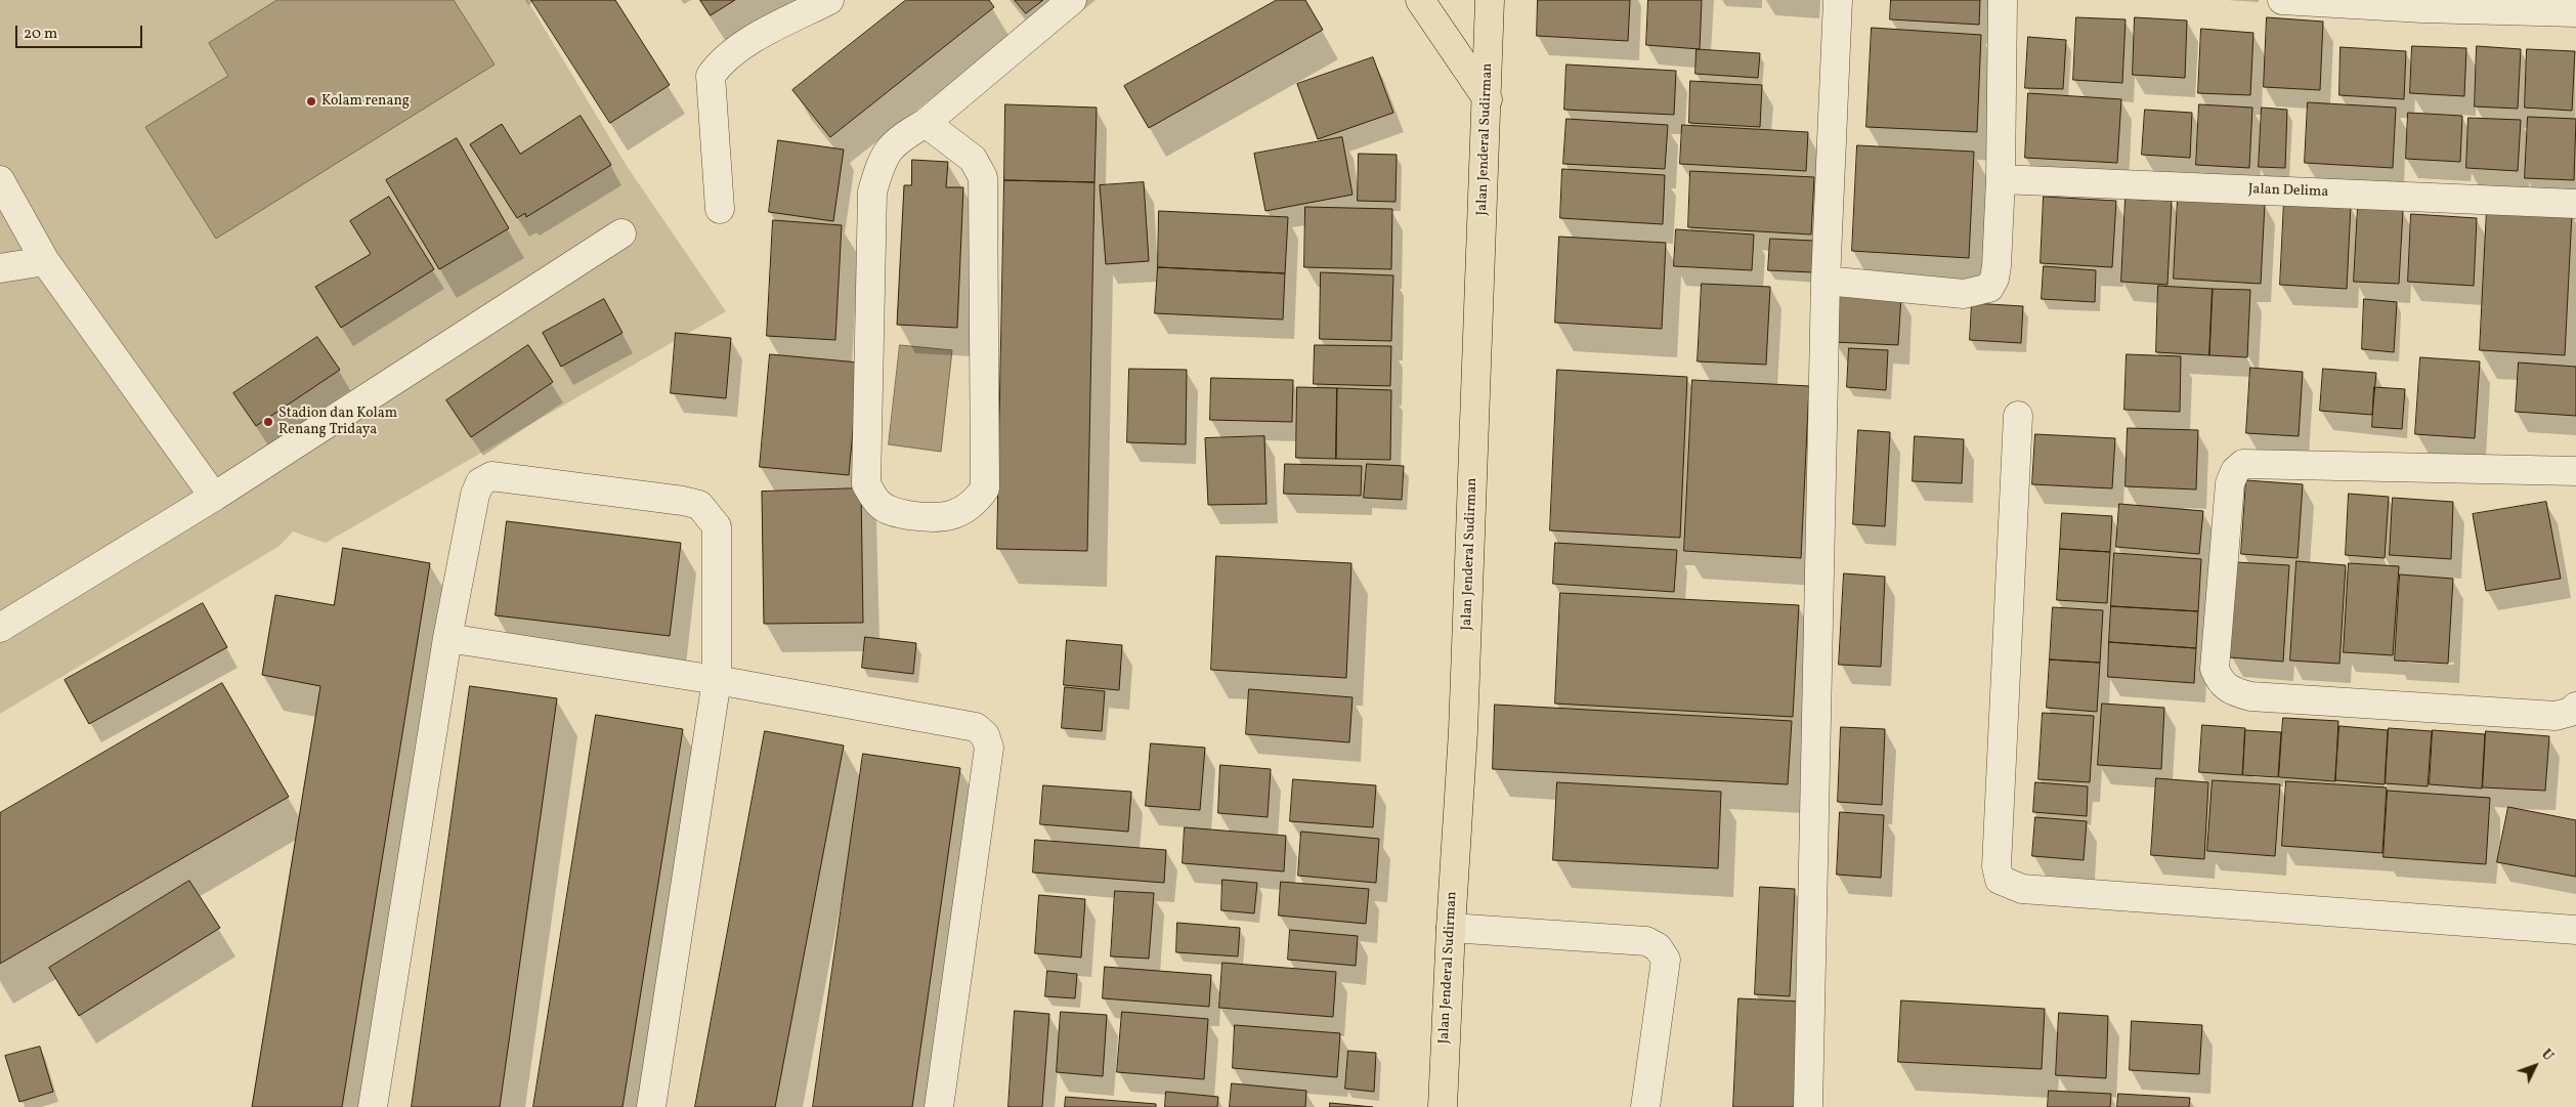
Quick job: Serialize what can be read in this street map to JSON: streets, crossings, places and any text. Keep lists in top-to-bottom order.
{
  "streets": {
    "main road": ["Jalan Jenderal Sudirman"],
    "street": ["Jalan Delima"]
  },
  "places": ["Kolam renang", "Stadion dan Kolam Renang Tridaya"],
  "scale_bar": "20 m",
  "north": "top right"
}
